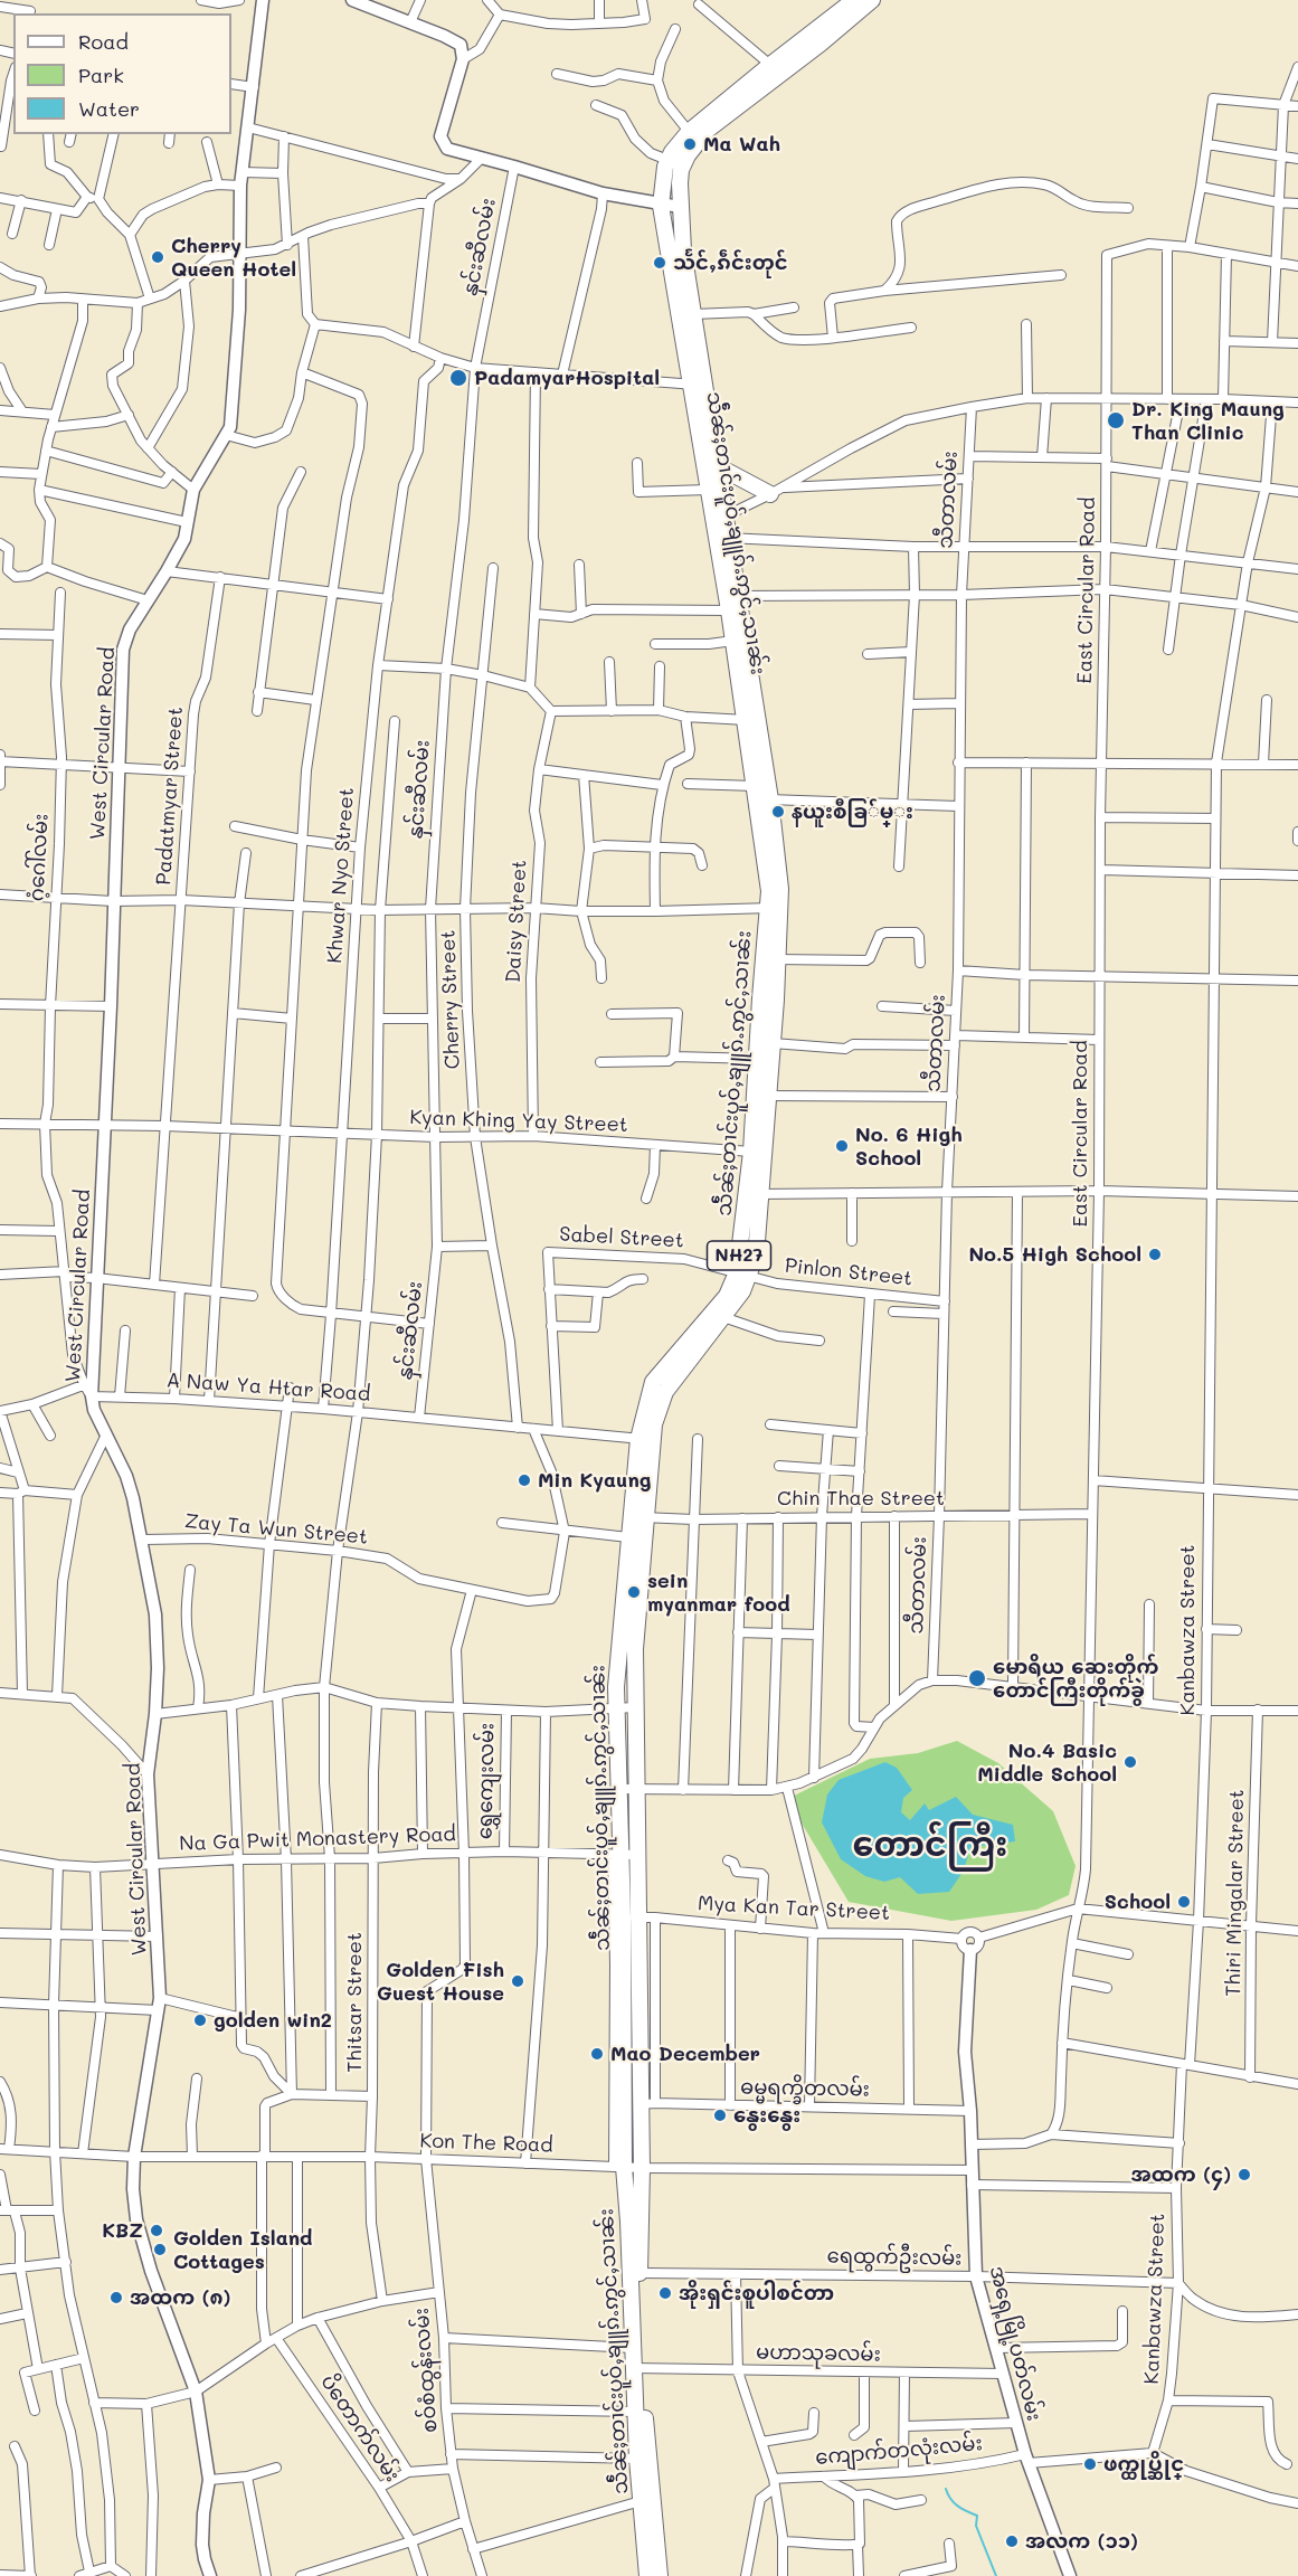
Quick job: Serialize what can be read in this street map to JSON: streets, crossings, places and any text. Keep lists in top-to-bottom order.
{
  "streets": {
    "highway": ["သဵႅၼ်ႈတၢင်းပူဝ်ႇၶျူၵ်ႉဢွင်ႇသၢၼ်း", "NH27"],
    "street": [
      "နှင်းဆီလမ်း",
      "သီတာလမ်း",
      "East Circular Road",
      "West Circular Road",
      "Padatmyar Street",
      "ဂံ့ဂေါ်လမ်း",
      "Khwar Nyo Street",
      "Daisy Street",
      "Cherry Street",
      "Kyan Khing Yay Street",
      "Sabel Street",
      "Pinlon Street",
      "A Naw Ya Htar Road",
      "Chin Thae Street",
      "Zay Ta Wun Street",
      "Kanbawza Street",
      "ရွှေကျေးလမ်း",
      "Na Ga Pwit Monastery Road",
      "Thiri Mingalar Street",
      "Mya Kan Tar Street",
      "Thitsar Street",
      "ဓမ္မရက္ခိတလမ်း",
      "Kon The Road",
      "ရေထွက်ဦးလမ်း",
      "အရှေ့မြို့ပတ်လမ်း",
      "မဟာသုခလမ်း",
      "စဝ်စံထွန်းလမ်း",
      "ပိတောက်လမ်း",
      "ကျောက်တလုံးလမ်း"
    ]
  },
  "crossings": [
    ["နှင်းဆီလမ်း", "Kyan Khing Yay Street"],
    ["နှင်းဆီလမ်း", "A Naw Ya Htar Road"],
    ["သီတာလမ်း", "Pinlon Street"],
    ["သီတာလမ်း", "Chin Thae Street"],
    ["သဵႅၼ်ႈတၢင်းပူဝ်ႇၶျူၵ်ႉဢွင်ႇသၢၼ်း", "Kyan Khing Yay Street"],
    ["သဵႅၼ်ႈတၢင်းပူဝ်ႇၶျူၵ်ႉဢွင်ႇသၢၼ်း", "Sabel Street"],
    ["သဵႅၼ်ႈတၢင်းပူဝ်ႇၶျူၵ်ႉဢွင်ႇသၢၼ်း", "Pinlon Street"],
    ["သဵႅၼ်ႈတၢင်းပူဝ်ႇၶျူၵ်ႉဢွင်ႇသၢၼ်း", "A Naw Ya Htar Road"],
    ["သဵႅၼ်ႈတၢင်းပူဝ်ႇၶျူၵ်ႉဢွင်ႇသၢၼ်း", "Chin Thae Street"],
    ["သဵႅၼ်ႈတၢင်းပူဝ်ႇၶျူၵ်ႉဢွင်ႇသၢၼ်း", "Na Ga Pwit Monastery Road"],
    ["သဵႅၼ်ႈတၢင်းပူဝ်ႇၶျူၵ်ႉဢွင်ႇသၢၼ်း", "Mya Kan Tar Street"],
    ["သဵႅၼ်ႈတၢင်းပူဝ်ႇၶျူၵ်ႉဢွင်ႇသၢၼ်း", "ဓမ္မရက္ခိတလမ်း"],
    ["သဵႅၼ်ႈတၢင်းပူဝ်ႇၶျူၵ်ႉဢွင်ႇသၢၼ်း", "Kon The Road"],
    ["သဵႅၼ်ႈတၢင်းပူဝ်ႇၶျူၵ်ႉဢွင်ႇသၢၼ်း", "ရေထွက်ဦးလမ်း"],
    ["သဵႅၼ်ႈတၢင်းပူဝ်ႇၶျူၵ်ႉဢွင်ႇသၢၼ်း", "မဟာသုခလမ်း"],
    ["East Circular Road", "Chin Thae Street"],
    ["East Circular Road", "Mya Kan Tar Street"],
    ["West Circular Road", "Kyan Khing Yay Street"],
    ["West Circular Road", "A Naw Ya Htar Road"],
    ["West Circular Road", "Zay Ta Wun Street"],
    ["West Circular Road", "Na Ga Pwit Monastery Road"],
    ["West Circular Road", "Kon The Road"],
    ["Padatmyar Street", "Kyan Khing Yay Street"],
    ["ဂံ့ဂေါ်လမ်း", "Kyan Khing Yay Street"],
    ["Khwar Nyo Street", "Kyan Khing Yay Street"],
    ["Khwar Nyo Street", "A Naw Ya Htar Road"],
    ["Daisy Street", "Kyan Khing Yay Street"],
    ["Cherry Street", "Kyan Khing Yay Street"],
    ["Cherry Street", "A Naw Ya Htar Road"],
    ["Sabel Street", "Pinlon Street"],
    ["Sabel Street", "A Naw Ya Htar Road"],
    ["Kanbawza Street", "Mya Kan Tar Street"],
    ["Kanbawza Street", "ရေထွက်ဦးလမ်း"],
    ["Kanbawza Street", "ကျောက်တလုံးလမ်း"],
    ["ရွှေကျေးလမ်း", "Na Ga Pwit Monastery Road"],
    ["Na Ga Pwit Monastery Road", "Thitsar Street"],
    ["Na Ga Pwit Monastery Road", "စဝ်စံထွန်းလမ်း"],
    ["Thiri Mingalar Street", "Mya Kan Tar Street"],
    ["Mya Kan Tar Street", "အရှေ့မြို့ပတ်လမ်း"],
    ["Thitsar Street", "Kon The Road"],
    ["ဓမ္မရက္ခိတလမ်း", "အရှေ့မြို့ပတ်လမ်း"],
    ["Kon The Road", "အရှေ့မြို့ပတ်လမ်း"],
    ["Kon The Road", "စဝ်စံထွန်းလမ်း"],
    ["ရေထွက်ဦးလမ်း", "အရှေ့မြို့ပတ်လမ်း"],
    ["အရှေ့မြို့ပတ်လမ်း", "မဟာသုခလမ်း"],
    ["အရှေ့မြို့ပတ်လမ်း", "ကျောက်တလုံးလမ်း"]
  ],
  "districts": ["တောင်ကြီး"],
  "places": [
    "Ma Wah",
    "Cherry Queen Hotel",
    "သႅင်ႇၵဵင်းတုင်",
    "PadamyarHospital",
    "Dr. King Maung Than Clinic",
    "နယူးစီခြ်မ္း",
    "No. 6 High School",
    "No.5 High School",
    "Min Kyaung",
    "sein myanmar food",
    "မောရိယ ဆေးတိုက် တောင်ကြီးတိုက်ခွဲ",
    "No.4 Basic Middle School",
    "School",
    "Golden Fish Guest House",
    "golden win2",
    "Mao December",
    "နွေးနွေး",
    "အထက (၄)",
    "KBZ",
    "Golden Island Cottages",
    "အိုးရှင်းစူပါစင်တာ",
    "အထက (၈)",
    "ဖက္ထုပ္ဆိုင္",
    "အလက (၁၁)"
  ],
  "legend": ["Road", "Park", "Water"]
}
